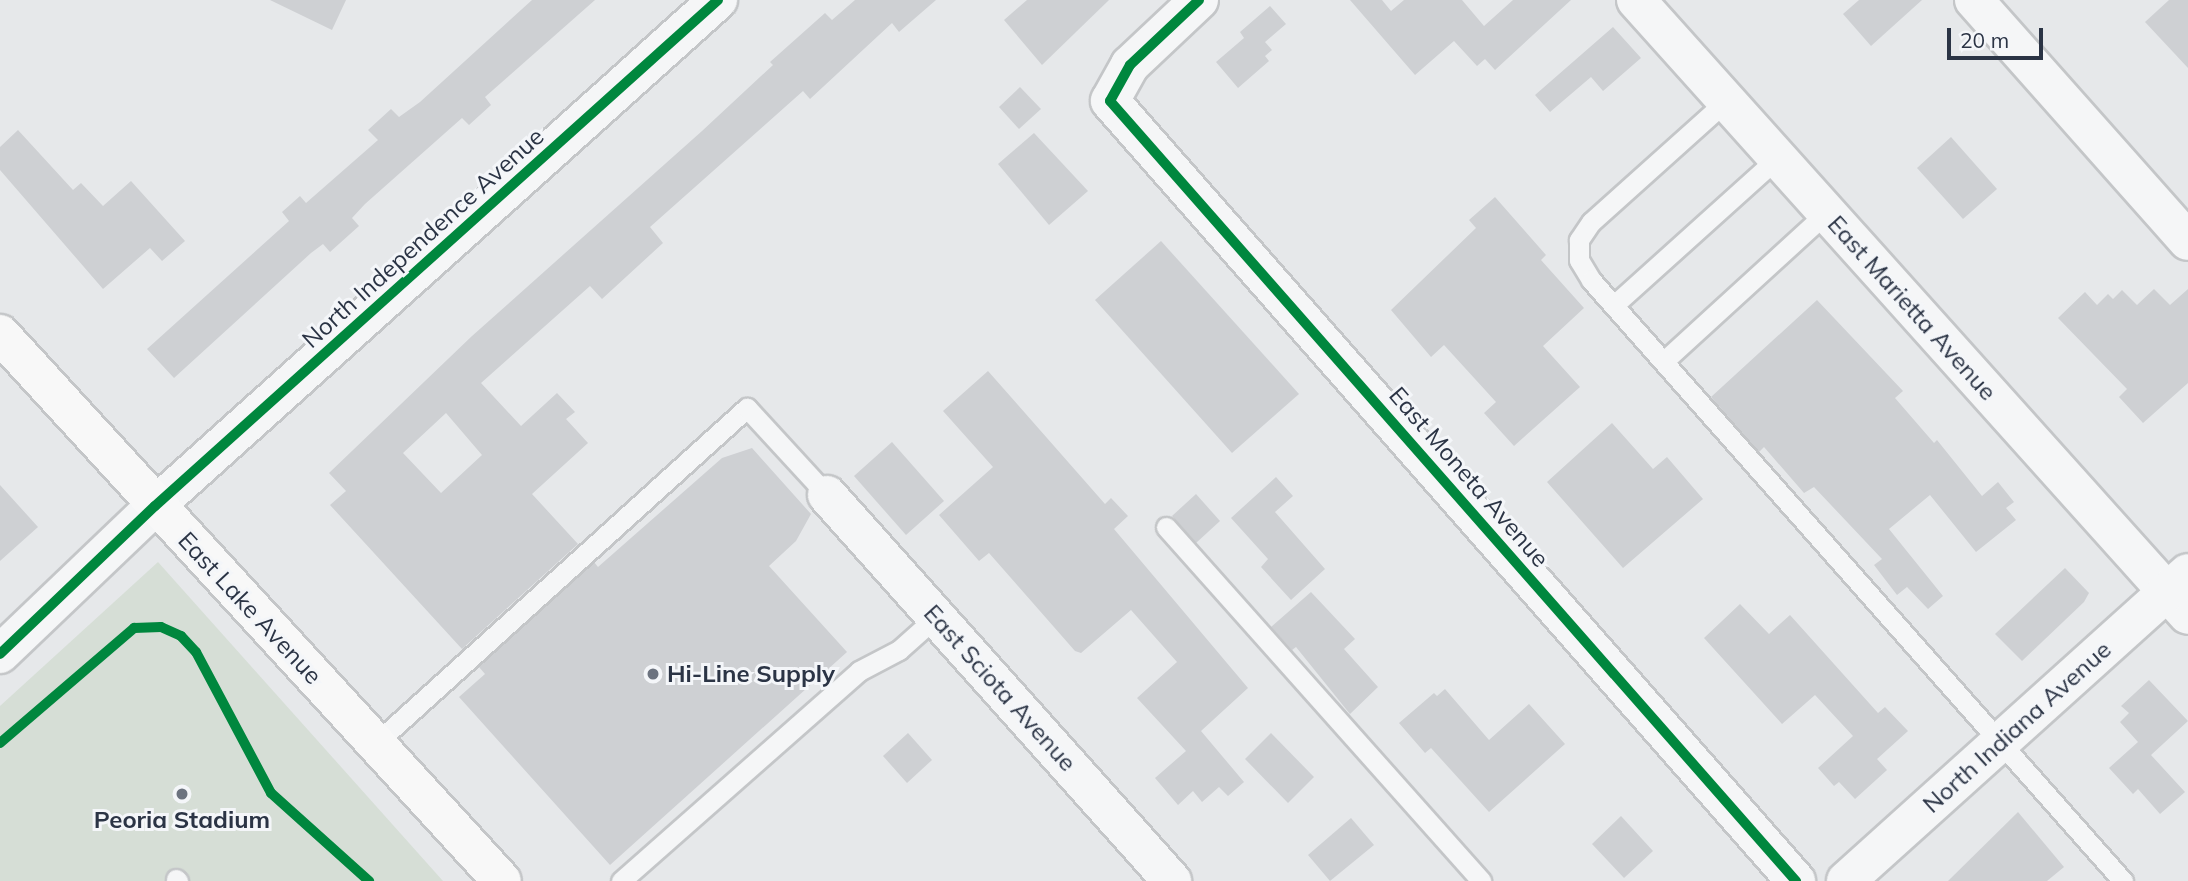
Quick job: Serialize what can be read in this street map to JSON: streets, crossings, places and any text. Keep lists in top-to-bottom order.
{
  "streets": {
    "street": [
      "North Independence Avenue",
      "East Marietta Avenue",
      "East Moneta Avenue",
      "East Lake Avenue",
      "East Sciota Avenue",
      "North Indiana Avenue"
    ]
  },
  "crossings": [
    ["North Independence Avenue", "East Lake Avenue"],
    ["East Marietta Avenue", "North Indiana Avenue"]
  ],
  "places": ["Hi-Line Supply", "Peoria Stadium"],
  "scale_bar": "20 m"
}
